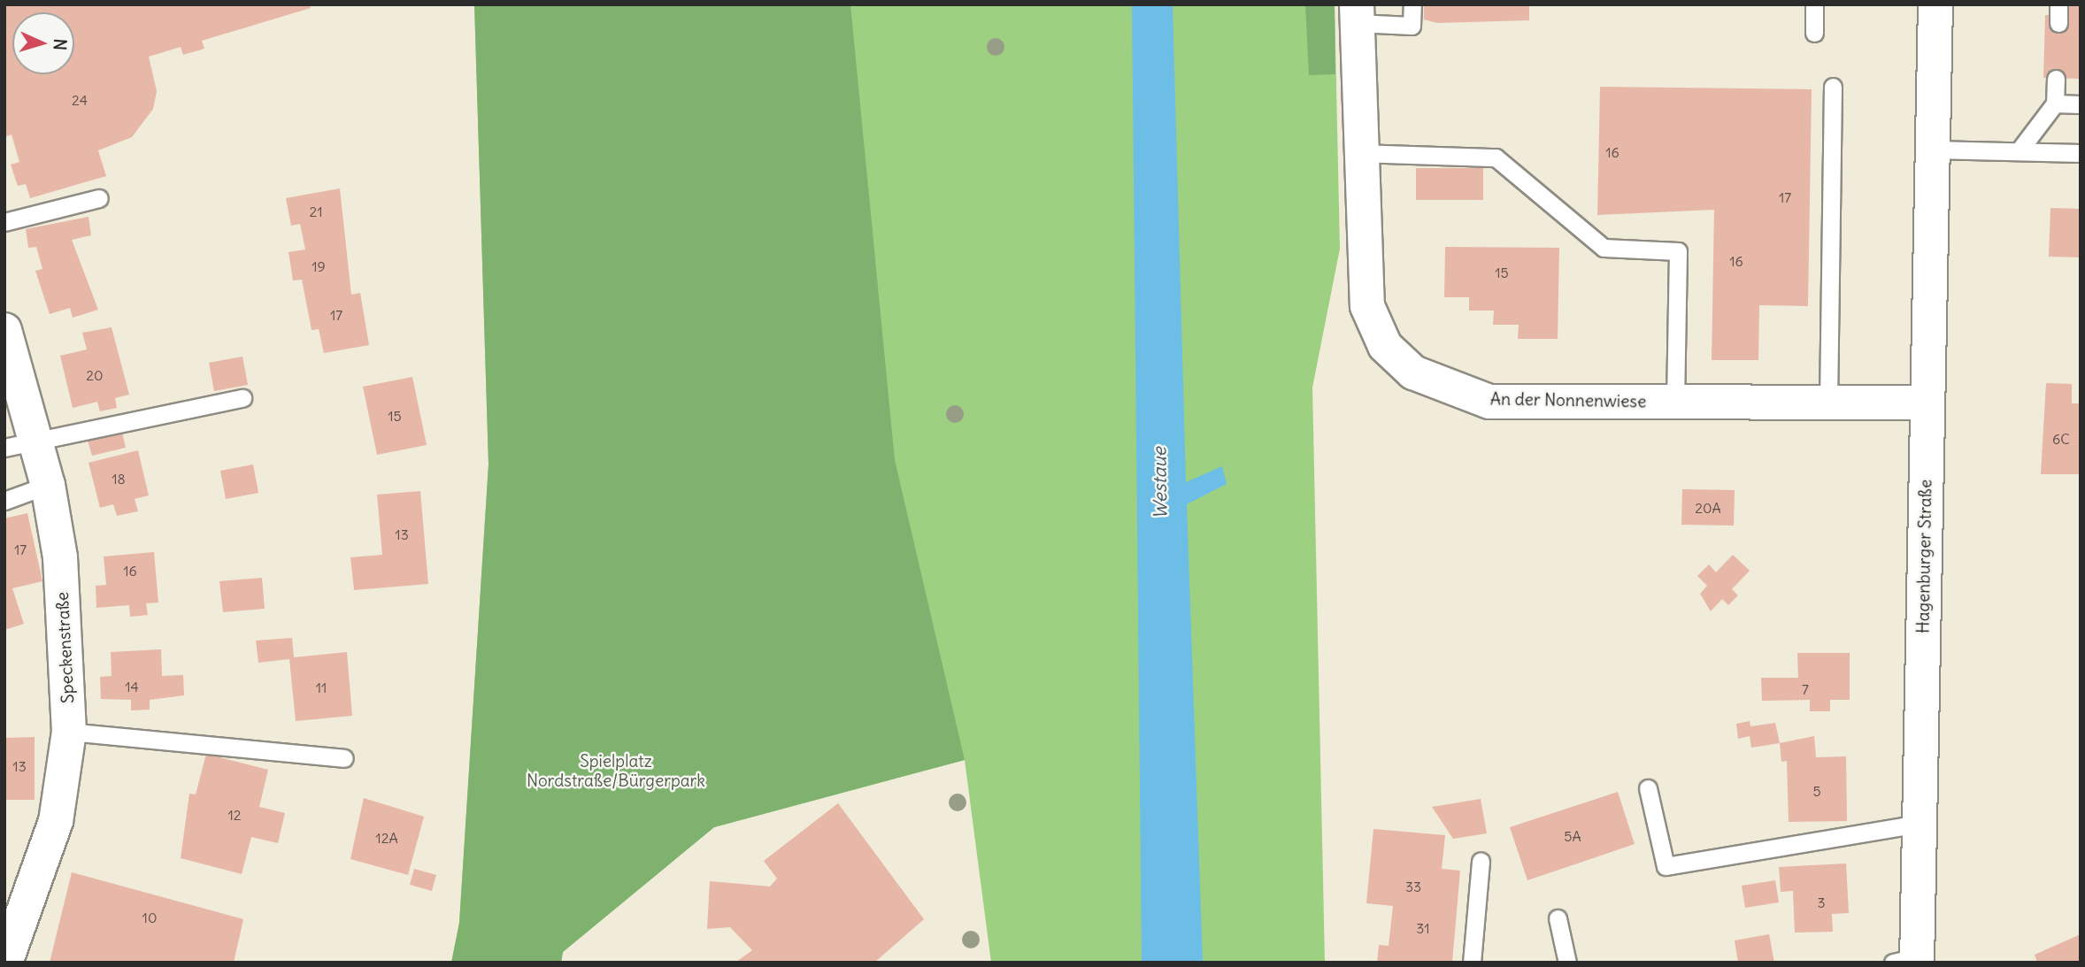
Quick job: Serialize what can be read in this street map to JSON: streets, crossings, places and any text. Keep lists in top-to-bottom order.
{
  "streets": {
    "street": ["An der Nonnenwiese", "Hagenburger Straße", "Speckenstraße"]
  },
  "crossings": [
    ["An der Nonnenwiese", "Hagenburger Straße"]
  ],
  "water": ["Westaue"],
  "parks": ["Spielplatz Nordstraße/Bürgerpark"],
  "house_numbers": [
    "24",
    "16",
    "17",
    "21",
    "16",
    "19",
    "15",
    "17",
    "20",
    "15",
    "6C",
    "18",
    "20A",
    "13",
    "17",
    "16",
    "14",
    "11",
    "7",
    "13",
    "5",
    "12",
    "5A",
    "12A",
    "33",
    "3",
    "10",
    "31"
  ],
  "north": "right"
}
